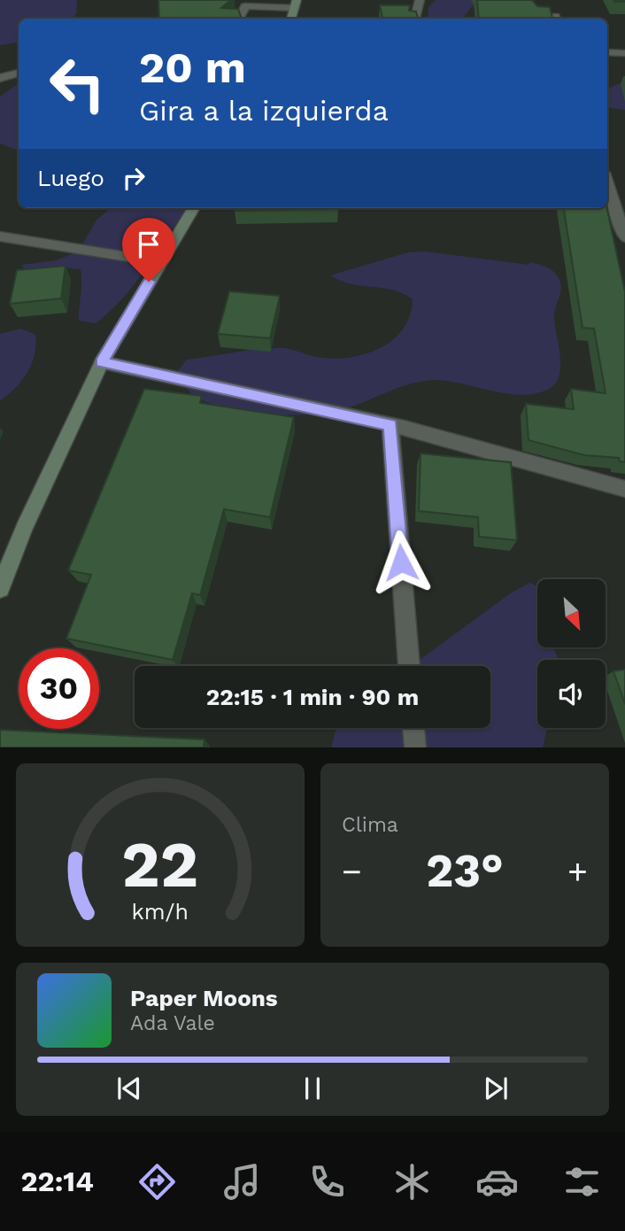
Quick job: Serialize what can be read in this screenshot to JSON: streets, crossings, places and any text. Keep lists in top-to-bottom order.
{
  "north": "bottom right",
  "page": {
    "turn": ["20 m", "Gira a la izquierda"],
    "then": "Luego",
    "limit": "30",
    "trip": "22:15 · 1 min · 90 m",
    "tile": "Clima",
    "heat": ["−", "23°", "+"],
    "song": ["Paper Moons", "Ada Vale"],
    "tabs": "22:14",
    "gauge": ["22", "km/h"]
  }
}
